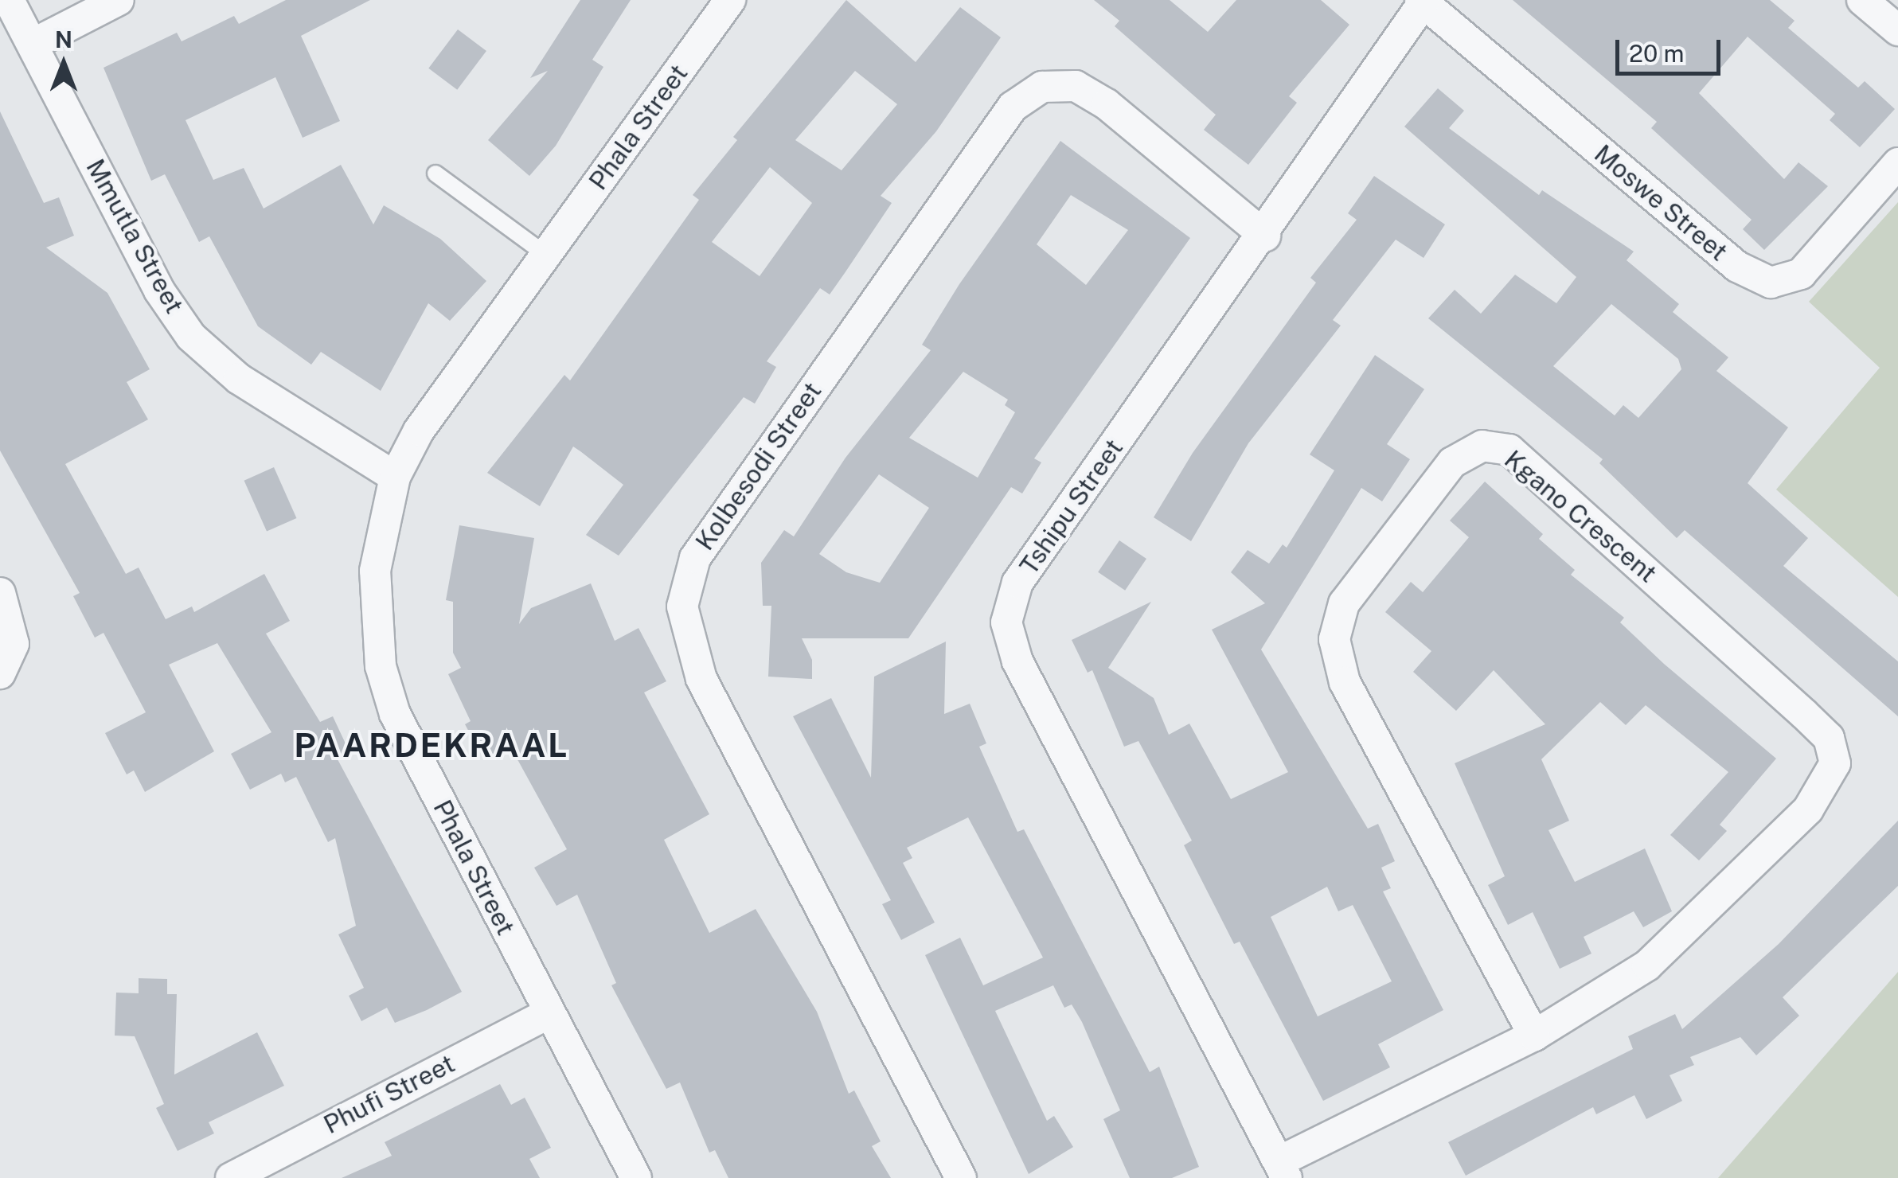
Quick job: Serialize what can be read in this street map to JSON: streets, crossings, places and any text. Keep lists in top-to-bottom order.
{
  "streets": {
    "street": [
      "Phala Street",
      "Moswe Street",
      "Mmutla Street",
      "Kolbesodi Street",
      "Tshipu Street",
      "Kgano Crescent",
      "Phufi Street"
    ]
  },
  "crossings": [
    ["Phala Street", "Mmutla Street"],
    ["Phala Street", "Phufi Street"],
    ["Moswe Street", "Tshipu Street"],
    ["Kolbesodi Street", "Tshipu Street"],
    ["Tshipu Street", "Kgano Crescent"]
  ],
  "districts": ["PAARDEKRAAL"],
  "scale_bar": "20 m",
  "north": "top"
}
